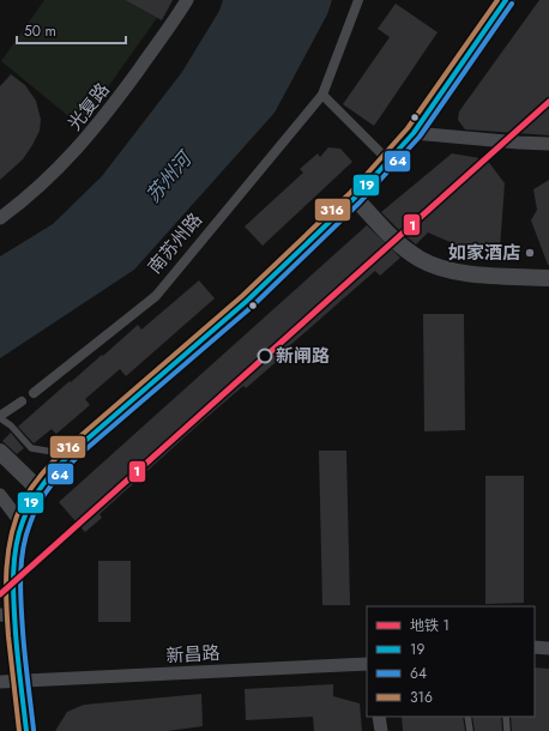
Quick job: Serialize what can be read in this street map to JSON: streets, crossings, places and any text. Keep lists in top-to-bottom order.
{
  "streets": {
    "street": ["光复路", "南苏州路", "新昌路"]
  },
  "water": ["苏州河"],
  "places": ["如家酒店", "新闸路"],
  "lines": [
    "transit line 19",
    "transit line 316",
    "transit line 64",
    "metro line 1"
  ],
  "legend": [
    "地铁 1",
    "19",
    "64",
    "316"
  ],
  "scale_bar": "50 m"
}
